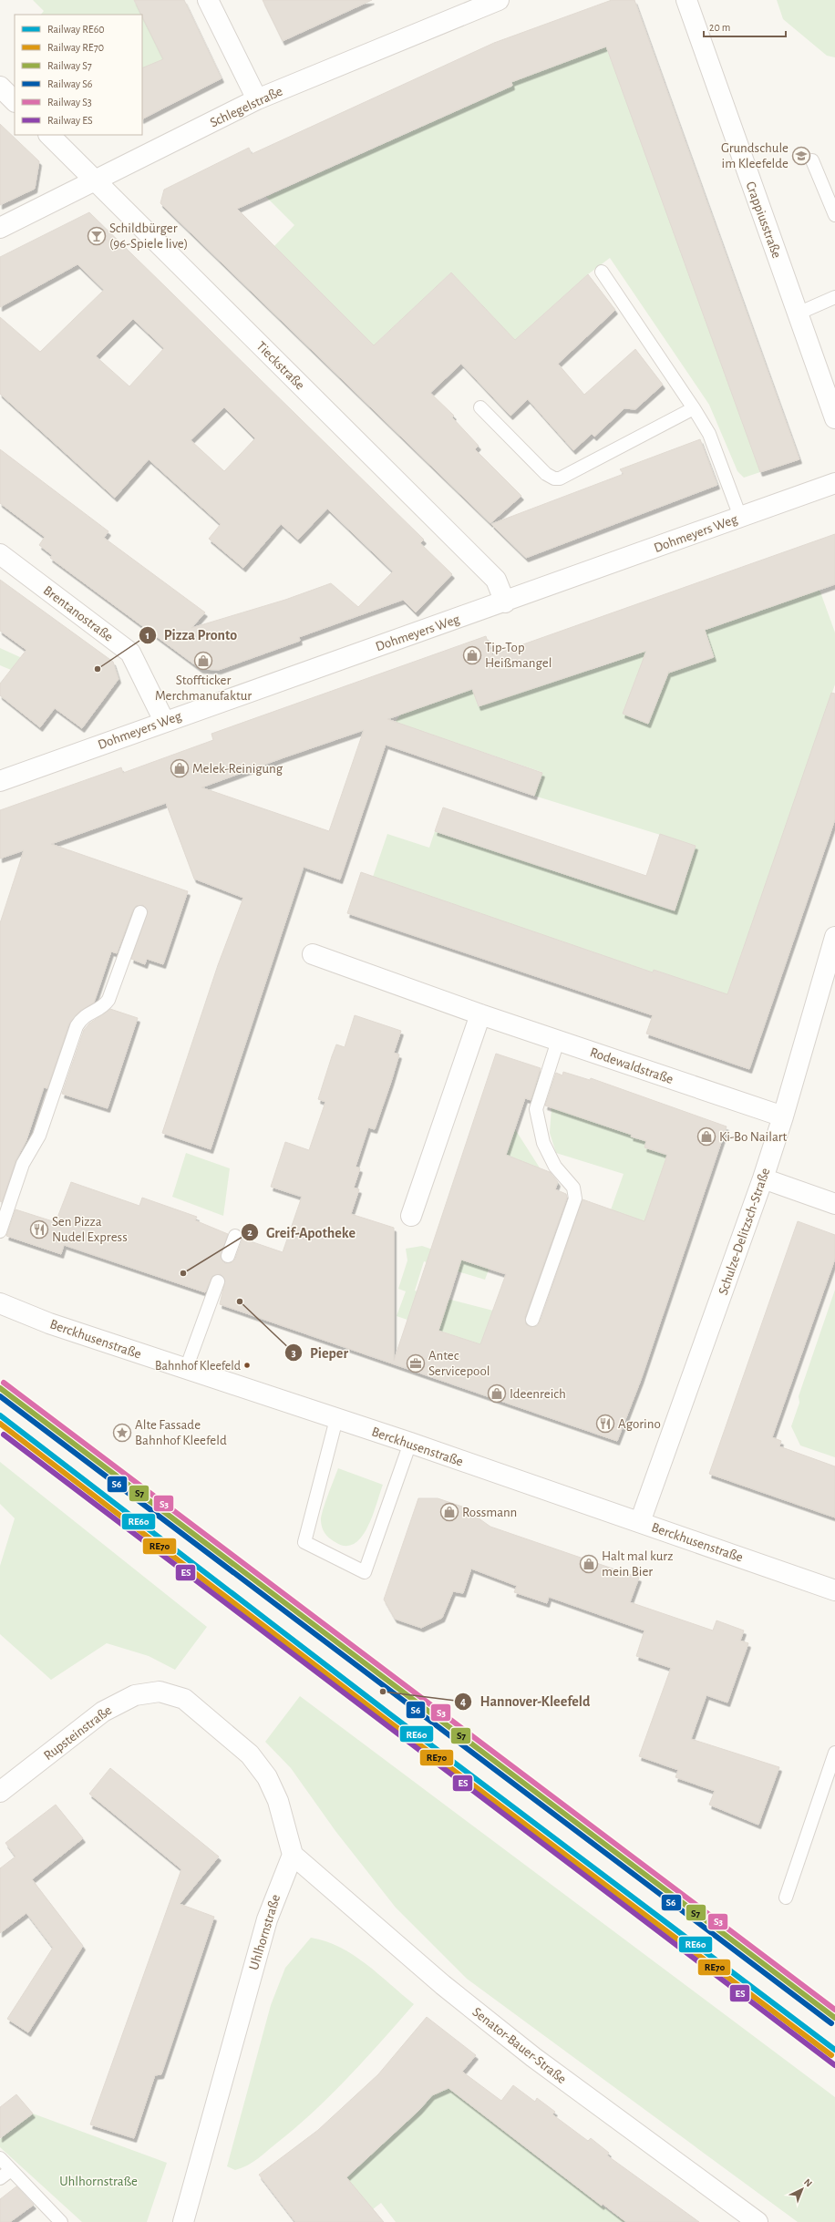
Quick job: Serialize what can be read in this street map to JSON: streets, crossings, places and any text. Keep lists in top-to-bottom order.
{
  "streets": {
    "street": [
      "Schlegelstraße",
      "Crappiusstraße",
      "Tieckstraße",
      "Dohmeyers Weg",
      "Brentanostraße",
      "Rodewaldstraße",
      "Schulze-Delitzsch-Straße",
      "Berckhusenstraße",
      "Rupsteinstraße",
      "Uhlhornstraße",
      "Senator-Bauer-Straße"
    ]
  },
  "crossings": [
    ["Schlegelstraße", "Tieckstraße"],
    ["Tieckstraße", "Dohmeyers Weg"],
    ["Dohmeyers Weg", "Brentanostraße"],
    ["Rodewaldstraße", "Schulze-Delitzsch-Straße"],
    ["Schulze-Delitzsch-Straße", "Berckhusenstraße"],
    ["Rupsteinstraße", "Uhlhornstraße"],
    ["Rupsteinstraße", "Senator-Bauer-Straße"],
    ["Uhlhornstraße", "Senator-Bauer-Straße"]
  ],
  "parks": ["Uhlhornstraße"],
  "places": {
    "school or university": ["Grundschule im Kleefelde"],
    "bar": ["Schildbürger (96-Spiele live)"],
    "shop": [
      "Tip-Top Heißmangel",
      "Stoffticker Merchmanufaktur",
      "Melek-Reinigung",
      "Ki-Bo Nailart",
      "Ideenreich",
      "Rossmann",
      "Halt mal kurz mein Bier"
    ],
    "other": [
      "Pizza Pronto",
      "Greif-Apotheke",
      "Pieper",
      "Bahnhof Kleefeld",
      "Hannover-Kleefeld"
    ],
    "restaurant": ["Sen Pizza Nudel Express", "Agorino"],
    "office": ["Antec Servicepool"],
    "place": ["Alte Fassade Bahnhof Kleefeld"]
  },
  "lines": [
    "rail line S3",
    "rail line S7",
    "rail line S6",
    "rail line RE60",
    "rail line RE70",
    "rail line ES"
  ],
  "legend": [
    "Railway RE60",
    "Railway RE70",
    "Railway S7",
    "Railway S6",
    "Railway S3",
    "Railway ES"
  ],
  "scale_bar": "20 m",
  "north": "top right"
}
